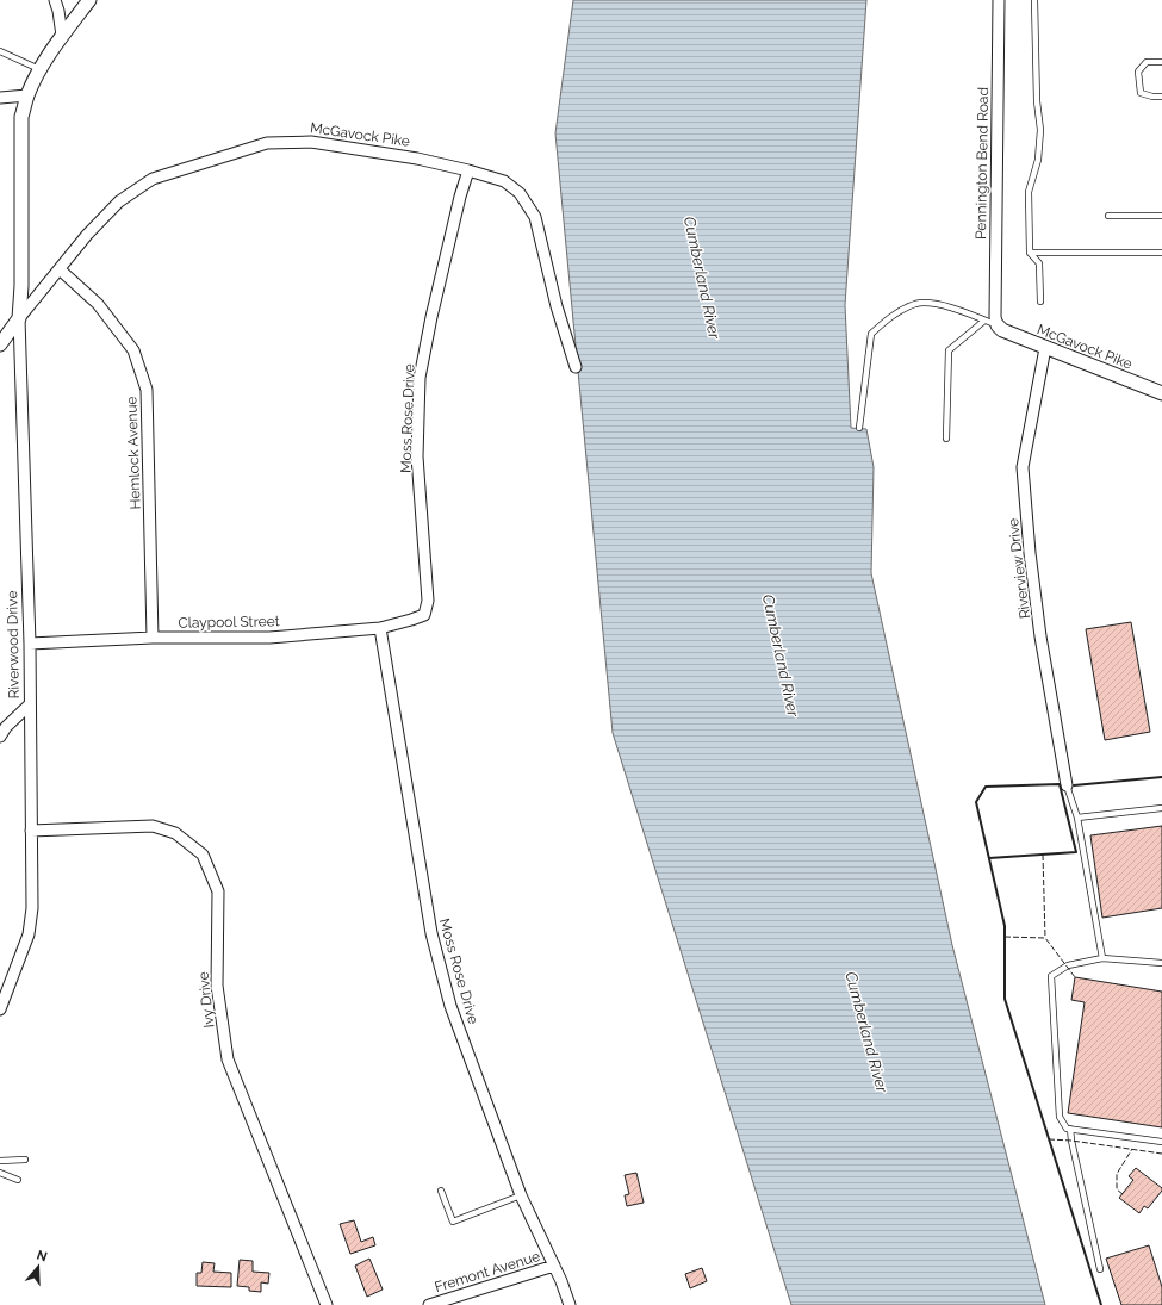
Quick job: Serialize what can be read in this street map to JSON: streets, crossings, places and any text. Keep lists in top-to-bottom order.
{
  "streets": {
    "street": [
      "McGavock Pike",
      "Pennington Bend Road",
      "Moss Rose Drive",
      "Hemlock Avenue",
      "Riverview Drive",
      "Claypool Street",
      "Riverwood Drive",
      "Ivy Drive",
      "Fremont Avenue"
    ]
  },
  "crossings": [
    ["McGavock Pike", "Pennington Bend Road"],
    ["McGavock Pike", "Moss Rose Drive"],
    ["McGavock Pike", "Hemlock Avenue"],
    ["McGavock Pike", "Riverview Drive"],
    ["McGavock Pike", "Riverwood Drive"],
    ["Moss Rose Drive", "Claypool Street"],
    ["Moss Rose Drive", "Fremont Avenue"],
    ["Hemlock Avenue", "Claypool Street"],
    ["Claypool Street", "Riverwood Drive"],
    ["Riverwood Drive", "Ivy Drive"]
  ],
  "water": ["Cumberland River"],
  "north": "top"
}
